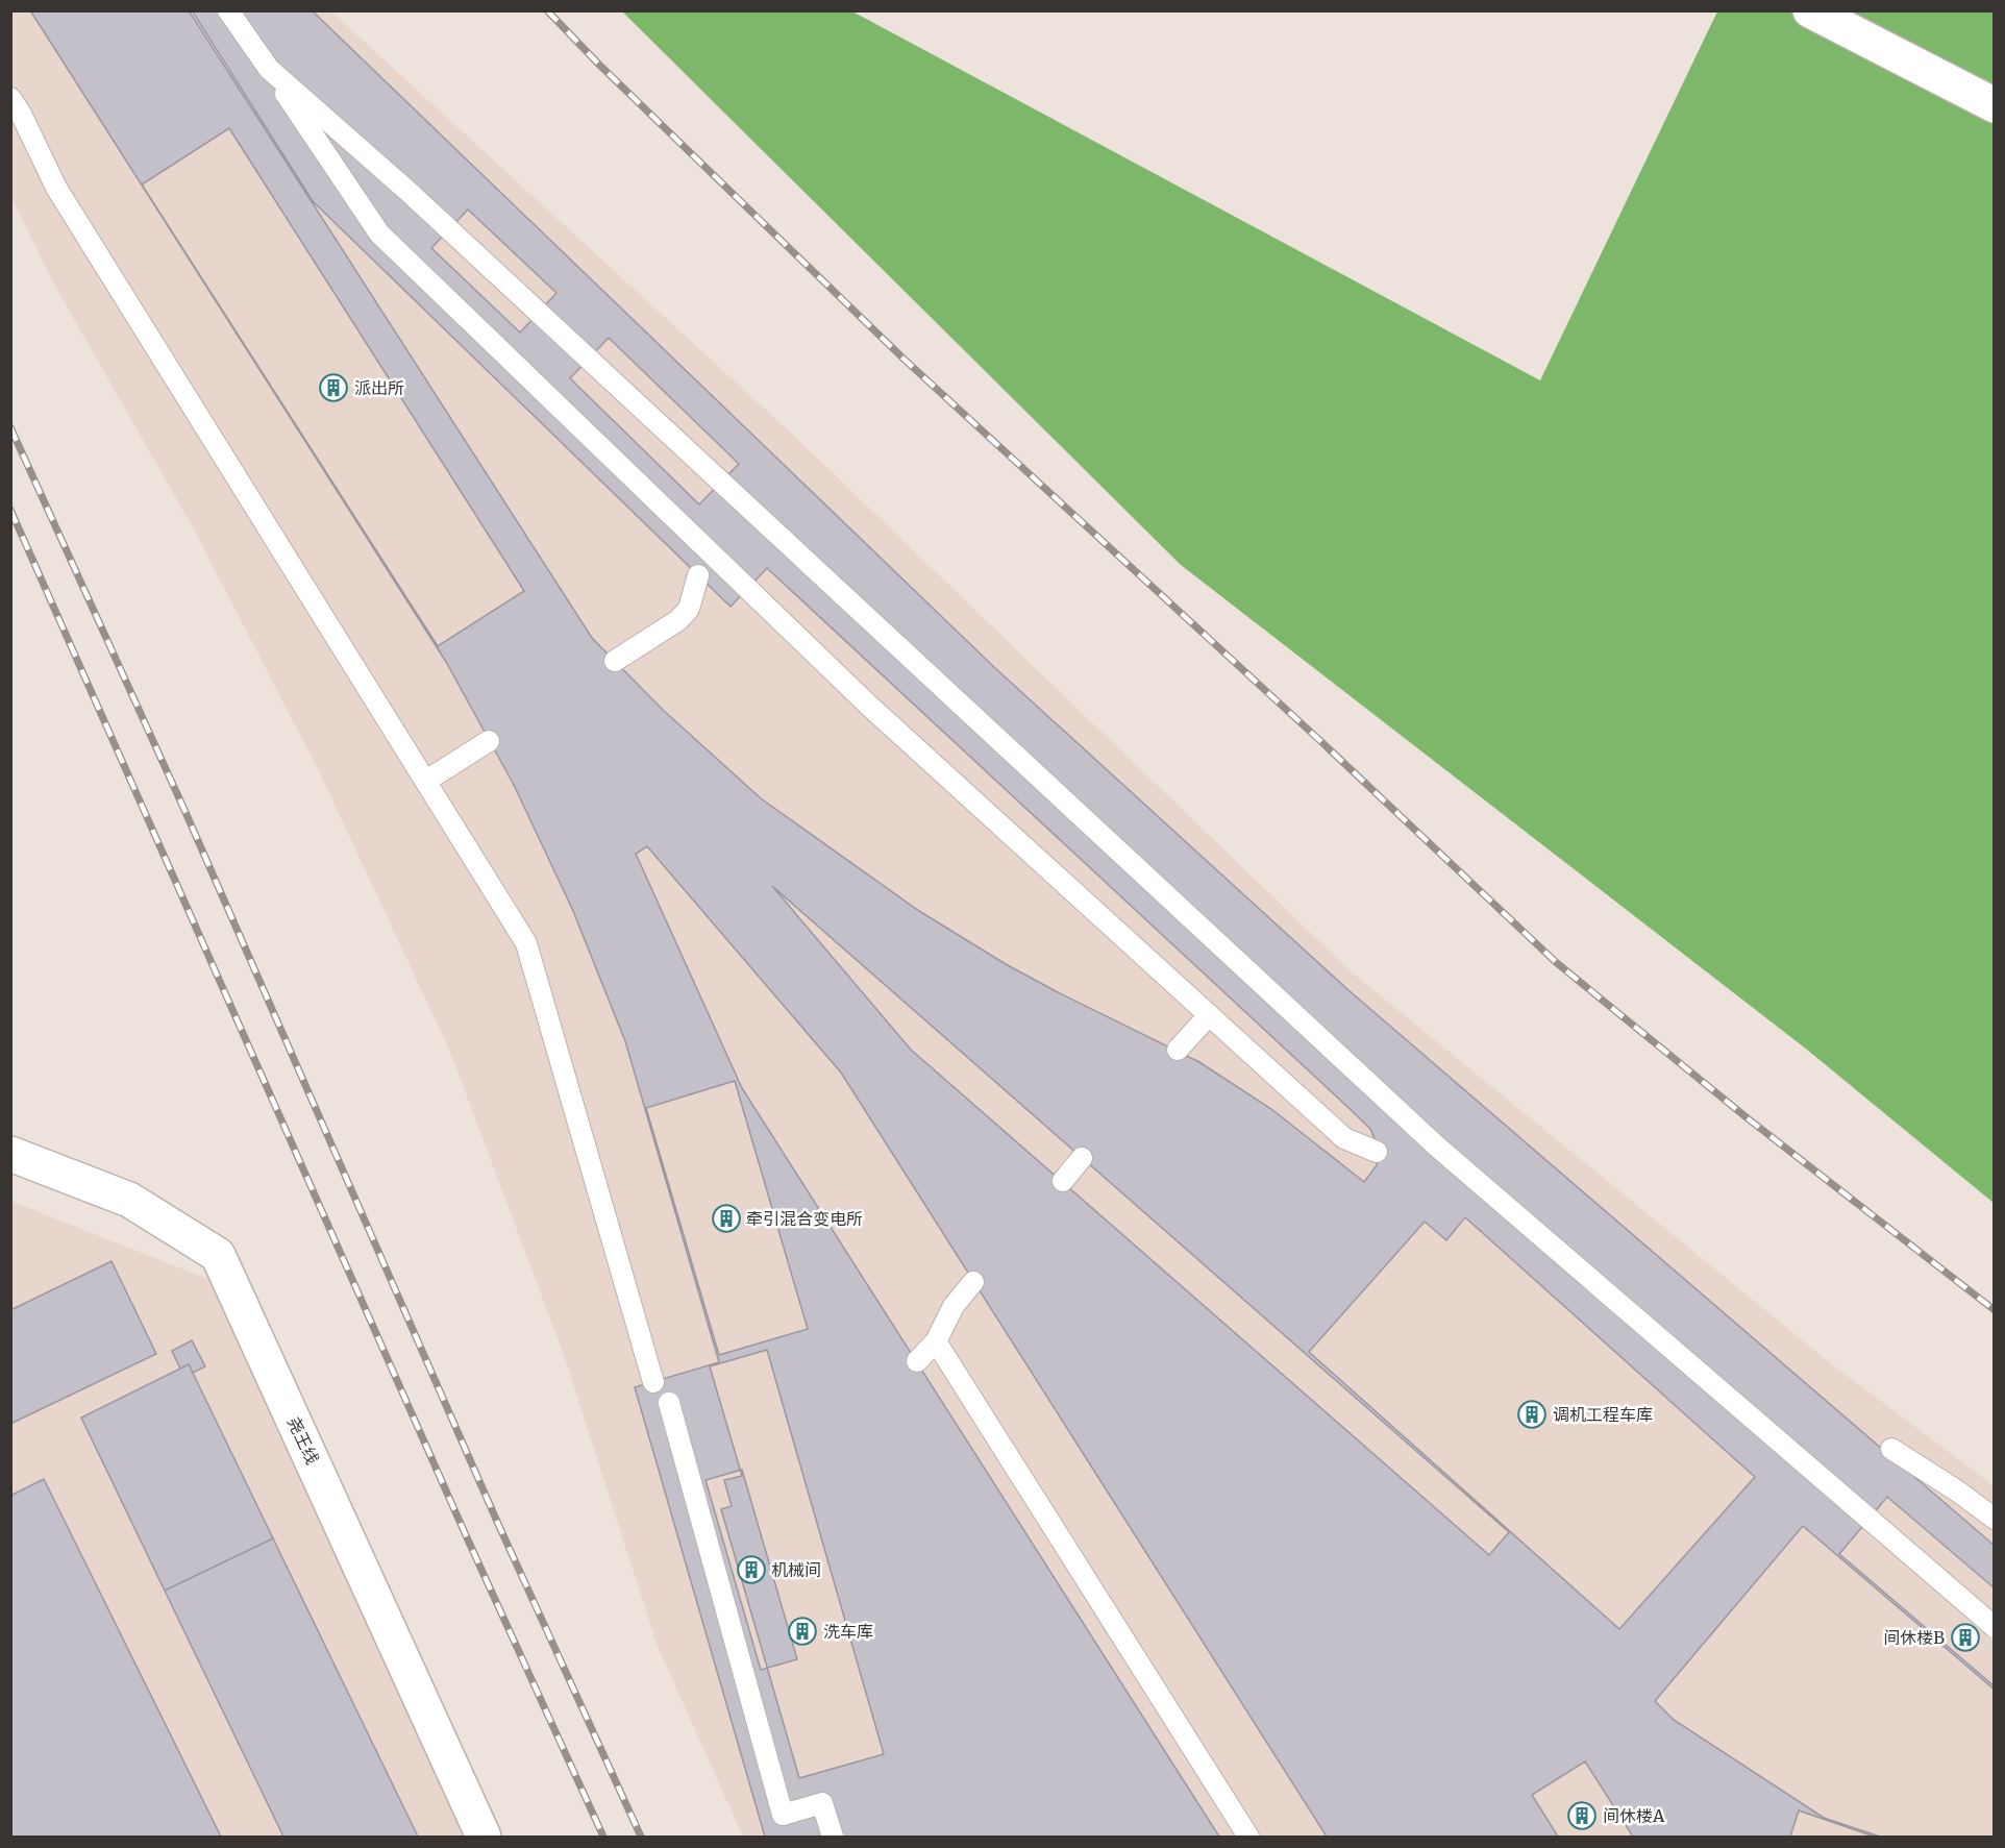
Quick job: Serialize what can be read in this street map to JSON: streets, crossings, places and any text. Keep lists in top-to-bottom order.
{
  "streets": {
    "street": ["尧王线"]
  },
  "places": {
    "building": [
      "派出所",
      "牵引混合变电所",
      "调机工程车库",
      "机械间",
      "洗车库",
      "间休楼B",
      "间休楼A"
    ]
  }
}
